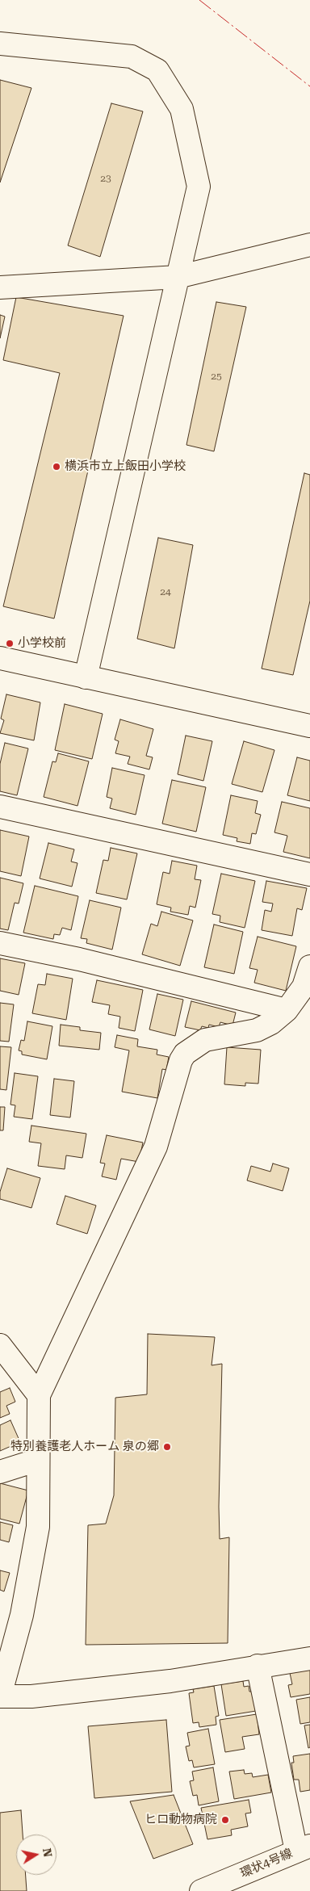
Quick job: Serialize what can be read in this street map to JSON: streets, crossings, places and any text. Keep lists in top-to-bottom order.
{
  "streets": {
    "street": ["環状4号線"]
  },
  "places": [
    "横浜市立上飯田小学校",
    "小学校前",
    "特別養護老人ホーム 泉の郷",
    "ヒロ動物病院"
  ],
  "house_numbers": ["23", "25", "24"],
  "north": "right"
}
